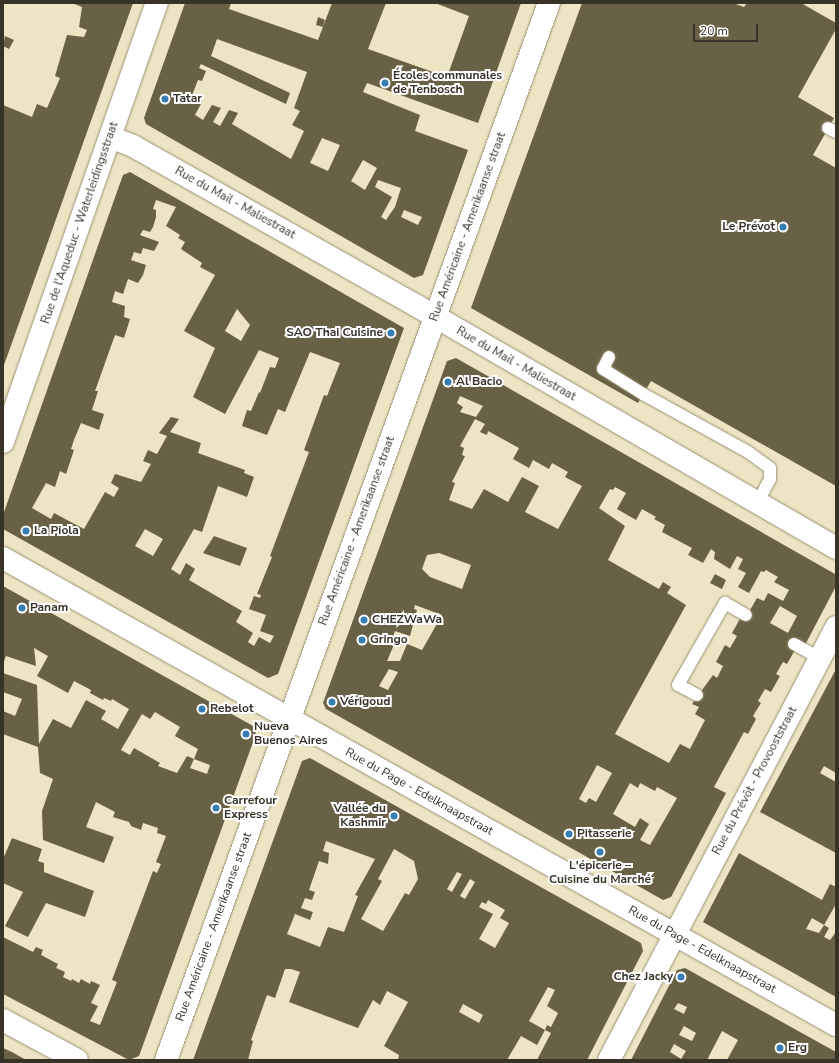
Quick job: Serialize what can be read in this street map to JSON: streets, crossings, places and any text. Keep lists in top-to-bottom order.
{
  "streets": {
    "street": [
      "Rue du Mail - Maliestraat",
      "Rue de l'Aqueduc - Waterleidingsstraat",
      "Rue Américaine - Amerikaanse straat",
      "Rue du Prévôt - Provooststraat",
      "Rue du Page - Edelknaapstraat"
    ]
  },
  "crossings": [
    ["Rue du Mail - Maliestraat", "Rue de l'Aqueduc - Waterleidingsstraat"],
    ["Rue du Mail - Maliestraat", "Rue Américaine - Amerikaanse straat"],
    ["Rue Américaine - Amerikaanse straat", "Rue du Page - Edelknaapstraat"],
    ["Rue du Prévôt - Provooststraat", "Rue du Page - Edelknaapstraat"]
  ],
  "places": [
    "Écoles communales de Tenbosch",
    "Tatar",
    "Le Prévot",
    "SAO Thai Cuisine",
    "Al Bacio",
    "La Piola",
    "Panam",
    "CHEZWaWa",
    "Gringo",
    "Vérigoud",
    "Rebelot",
    "Nueva Buenos Aires",
    "Carrefour Express",
    "Vallée du Kashmir",
    "Pitasserie",
    "L'épicerie – Cuisine du Marché",
    "Chez Jacky",
    "Erg"
  ],
  "scale_bar": "20 m"
}
